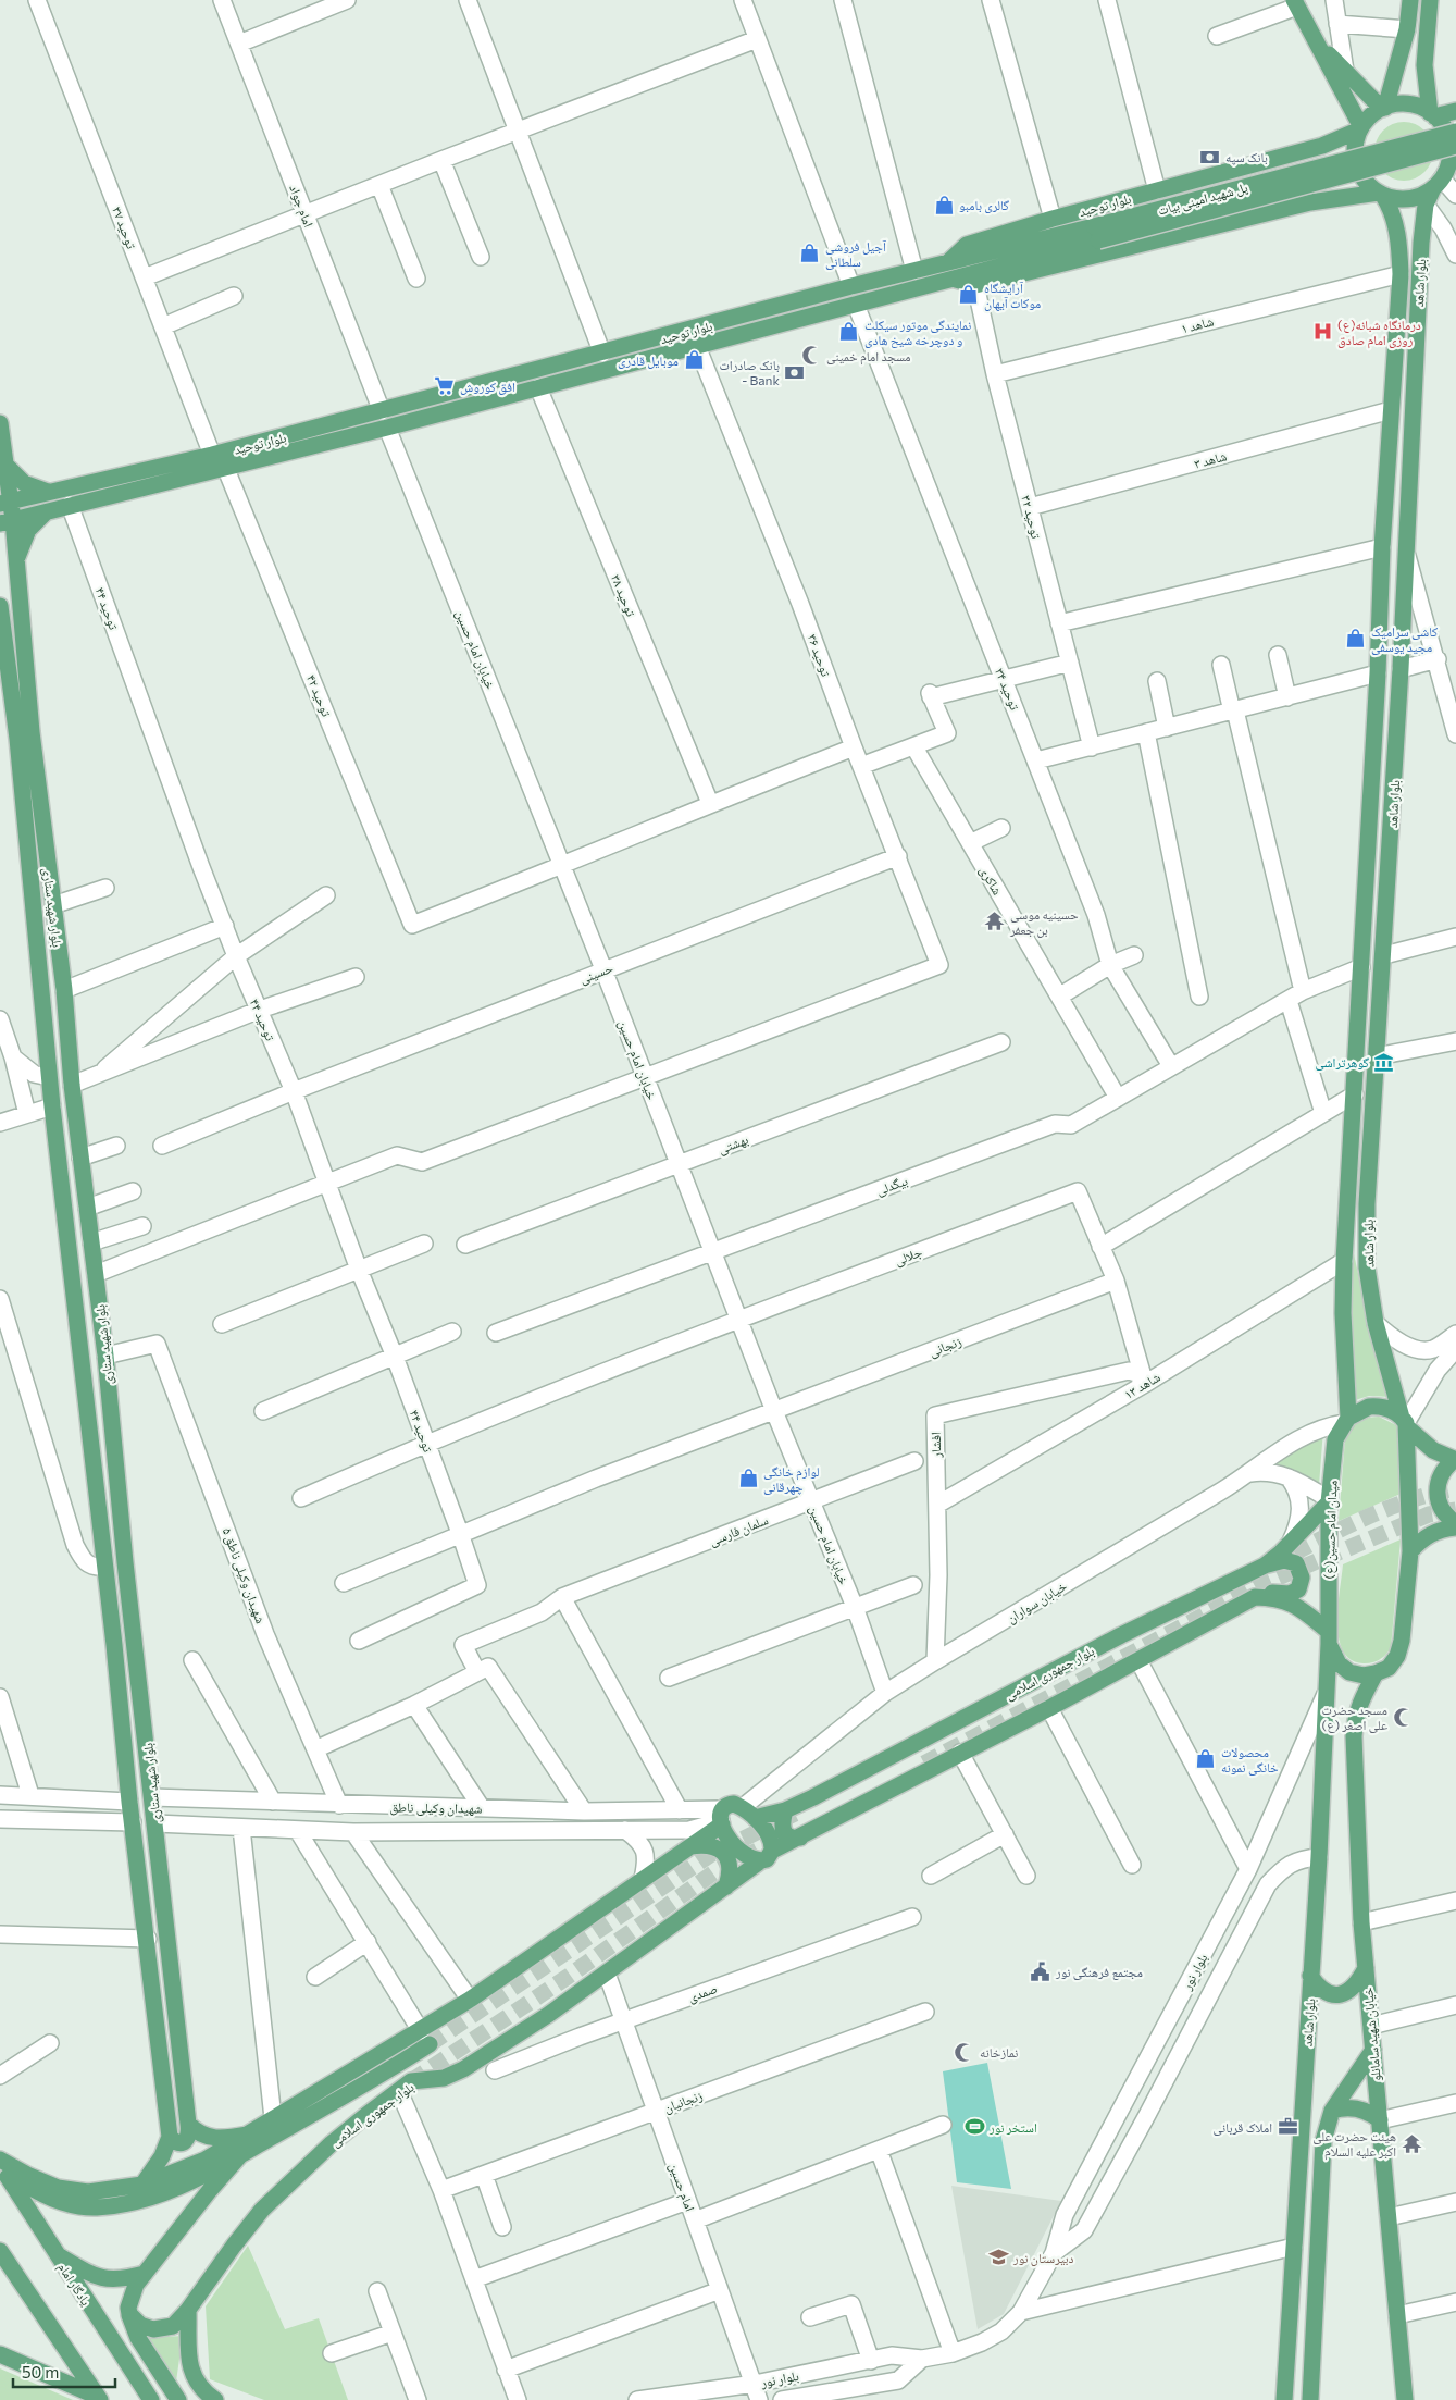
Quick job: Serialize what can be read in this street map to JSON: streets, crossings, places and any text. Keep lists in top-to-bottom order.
{
  "streets": {
    "main road": [
      "پل شهید امینی بیات",
      "بلوار توحید",
      "بلوار شاهد",
      "بلوار شهید ستاری",
      "میدان امام حسین(ع)",
      "بلوار جمهوری اسلامی",
      "خیابان شهید سامانلو",
      "یادگار امام"
    ],
    "street": [
      "امام جواد",
      "توحید ۳۷",
      "شاهد ۱",
      "شاهد ۳",
      "توحید ۳۲",
      "توحید ۳۸",
      "توحید ۴۴",
      "خیابان امام حسین",
      "توحید ۳۶",
      "توحید ۳۴",
      "توحید ۴۲",
      "شاکری",
      "حسینی",
      "بهشتی",
      "بیگدلی",
      "جلالی",
      "زنجانی",
      "شاهد ۱۳",
      "افشار",
      "سلمان فارسی",
      "شهیدان وکیلی ناطق ۵",
      "خیابان سواران",
      "شهیدان وکیلی ناطق",
      "بلوار نور",
      "صمدی",
      "زنجانیان",
      "امام حسین"
    ]
  },
  "crossings": [
    ["پل شهید امینی بیات", "بلوار توحید"],
    ["پل شهید امینی بیات", "توحید ۳۲"],
    ["بلوار توحید", "امام جواد"],
    ["بلوار توحید", "توحید ۳۷"],
    ["بلوار توحید", "بلوار شاهد"],
    ["بلوار توحید", "توحید ۳۲"],
    ["بلوار توحید", "توحید ۳۸"],
    ["بلوار توحید", "توحید ۴۴"],
    ["بلوار توحید", "خیابان امام حسین"],
    ["بلوار توحید", "توحید ۳۶"],
    ["بلوار توحید", "توحید ۳۴"],
    ["بلوار توحید", "توحید ۴۲"],
    ["بلوار توحید", "بلوار شهید ستاری"],
    ["بلوار شاهد", "شاهد ۱"],
    ["بلوار شاهد", "شاهد ۳"],
    ["بلوار شاهد", "شاهد ۱۳"],
    ["بلوار شاهد", "میدان امام حسین(ع)"],
    ["بلوار شاهد", "خیابان سواران"],
    ["بلوار شاهد", "بلوار نور"],
    ["شاهد ۱", "توحید ۳۲"],
    ["شاهد ۳", "توحید ۳۲"],
    ["توحید ۴۴", "حسینی"],
    ["توحید ۴۴", "جلالی"],
    ["توحید ۴۴", "زنجانی"],
    ["خیابان امام حسین", "توحید ۳۶"],
    ["خیابان امام حسین", "توحید ۴۲"],
    ["خیابان امام حسین", "حسینی"],
    ["خیابان امام حسین", "بهشتی"],
    ["خیابان امام حسین", "بیگدلی"],
    ["خیابان امام حسین", "جلالی"],
    ["خیابان امام حسین", "زنجانی"],
    ["خیابان امام حسین", "سلمان فارسی"],
    ["خیابان امام حسین", "خیابان سواران"],
    ["توحید ۳۶", "حسینی"],
    ["شاکری", "بیگدلی"],
    ["بلوار شهید ستاری", "شهیدان وکیلی ناطق ۵"],
    ["بلوار شهید ستاری", "شهیدان وکیلی ناطق"],
    ["شاهد ۱۳", "افشار"],
    ["افشار", "خیابان سواران"],
    ["میدان امام حسین(ع)", "خیابان سواران"],
    ["میدان امام حسین(ع)", "بلوار جمهوری اسلامی"],
    ["شهیدان وکیلی ناطق ۵", "شهیدان وکیلی ناطق"],
    ["خیابان سواران", "بلوار جمهوری اسلامی"],
    ["بلوار جمهوری اسلامی", "شهیدان وکیلی ناطق"],
    ["بلوار جمهوری اسلامی", "امام حسین"],
    ["بلوار جمهوری اسلامی", "یادگار امام"],
    ["بلوار نور", "امام حسین"],
    ["صمدی", "امام حسین"],
    ["زنجانیان", "امام حسین"]
  ],
  "places": {
    "bank": ["بانک سپه", "بانک صادرات - Bank"],
    "shop": [
      "گالری بامبو",
      "آجیل فروشی سلطانی",
      "آرایشگاه موکات آیهان",
      "نمایندگی موتور سیکلت و دوچرخه شیخ هادی",
      "موبایل قادری",
      "کاشی سرامیک مجید یوسفی",
      "لوازم خانگی چهرقانی",
      "محصولات خانگی نمونه"
    ],
    "hospital": ["(ع)درمانگاه شبانه روزی امام صادق"],
    "mosque": ["مسجد امام خمینی", "مسجد حضرت علی اصغر (ع)", "نمازخانه"],
    "supermarket": ["افق کوروش"],
    "temple": ["حسینیه موسی بن جعفر", "هیئت حضرت علی اکبر علیه السلام"],
    "museum": ["گوهرتراشی"],
    "public building": ["مجتمع فرهنگی نور"],
    "sports": ["استخر نور"],
    "office": ["املاک قربانی"],
    "school or university": ["دبیرستان نور"]
  },
  "scale_bar": "50 m"
}
